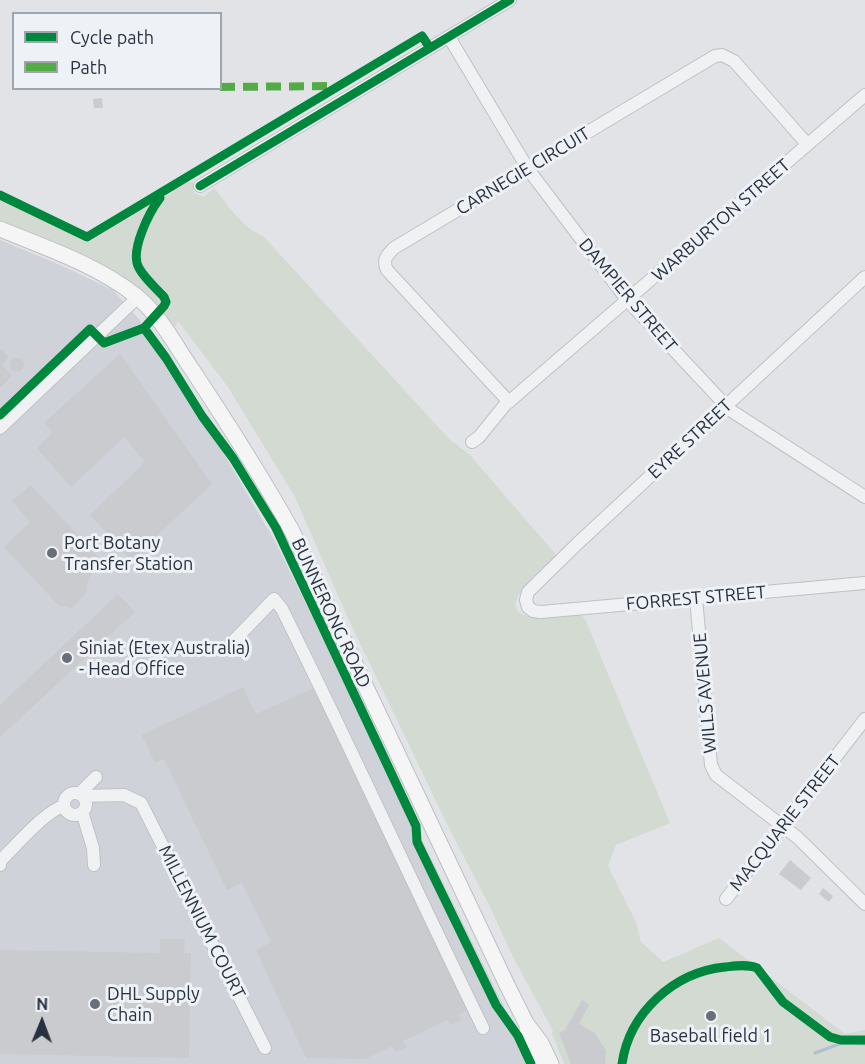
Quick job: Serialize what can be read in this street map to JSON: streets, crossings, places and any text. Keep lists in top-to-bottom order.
{
  "streets": {
    "main road": ["BUNNERONG ROAD"],
    "street": [
      "CARNEGIE CIRCUIT",
      "WARBURTON STREET",
      "DAMPIER STREET",
      "EYRE STREET",
      "FORREST STREET",
      "WILLS AVENUE",
      "MACQUARIE STREET",
      "MILLENNIUM COURT"
    ]
  },
  "crossings": [
    ["CARNEGIE CIRCUIT", "WARBURTON STREET"],
    ["CARNEGIE CIRCUIT", "DAMPIER STREET"],
    ["WARBURTON STREET", "DAMPIER STREET"],
    ["DAMPIER STREET", "EYRE STREET"],
    ["EYRE STREET", "FORREST STREET"],
    ["FORREST STREET", "WILLS AVENUE"],
    ["WILLS AVENUE", "MACQUARIE STREET"]
  ],
  "places": [
    "Port Botany Transfer Station",
    "Siniat (Etex Australia) - Head Office",
    "DHL Supply Chain",
    "Baseball field 1"
  ],
  "legend": ["Cycle path", "Path"],
  "north": "top"
}
